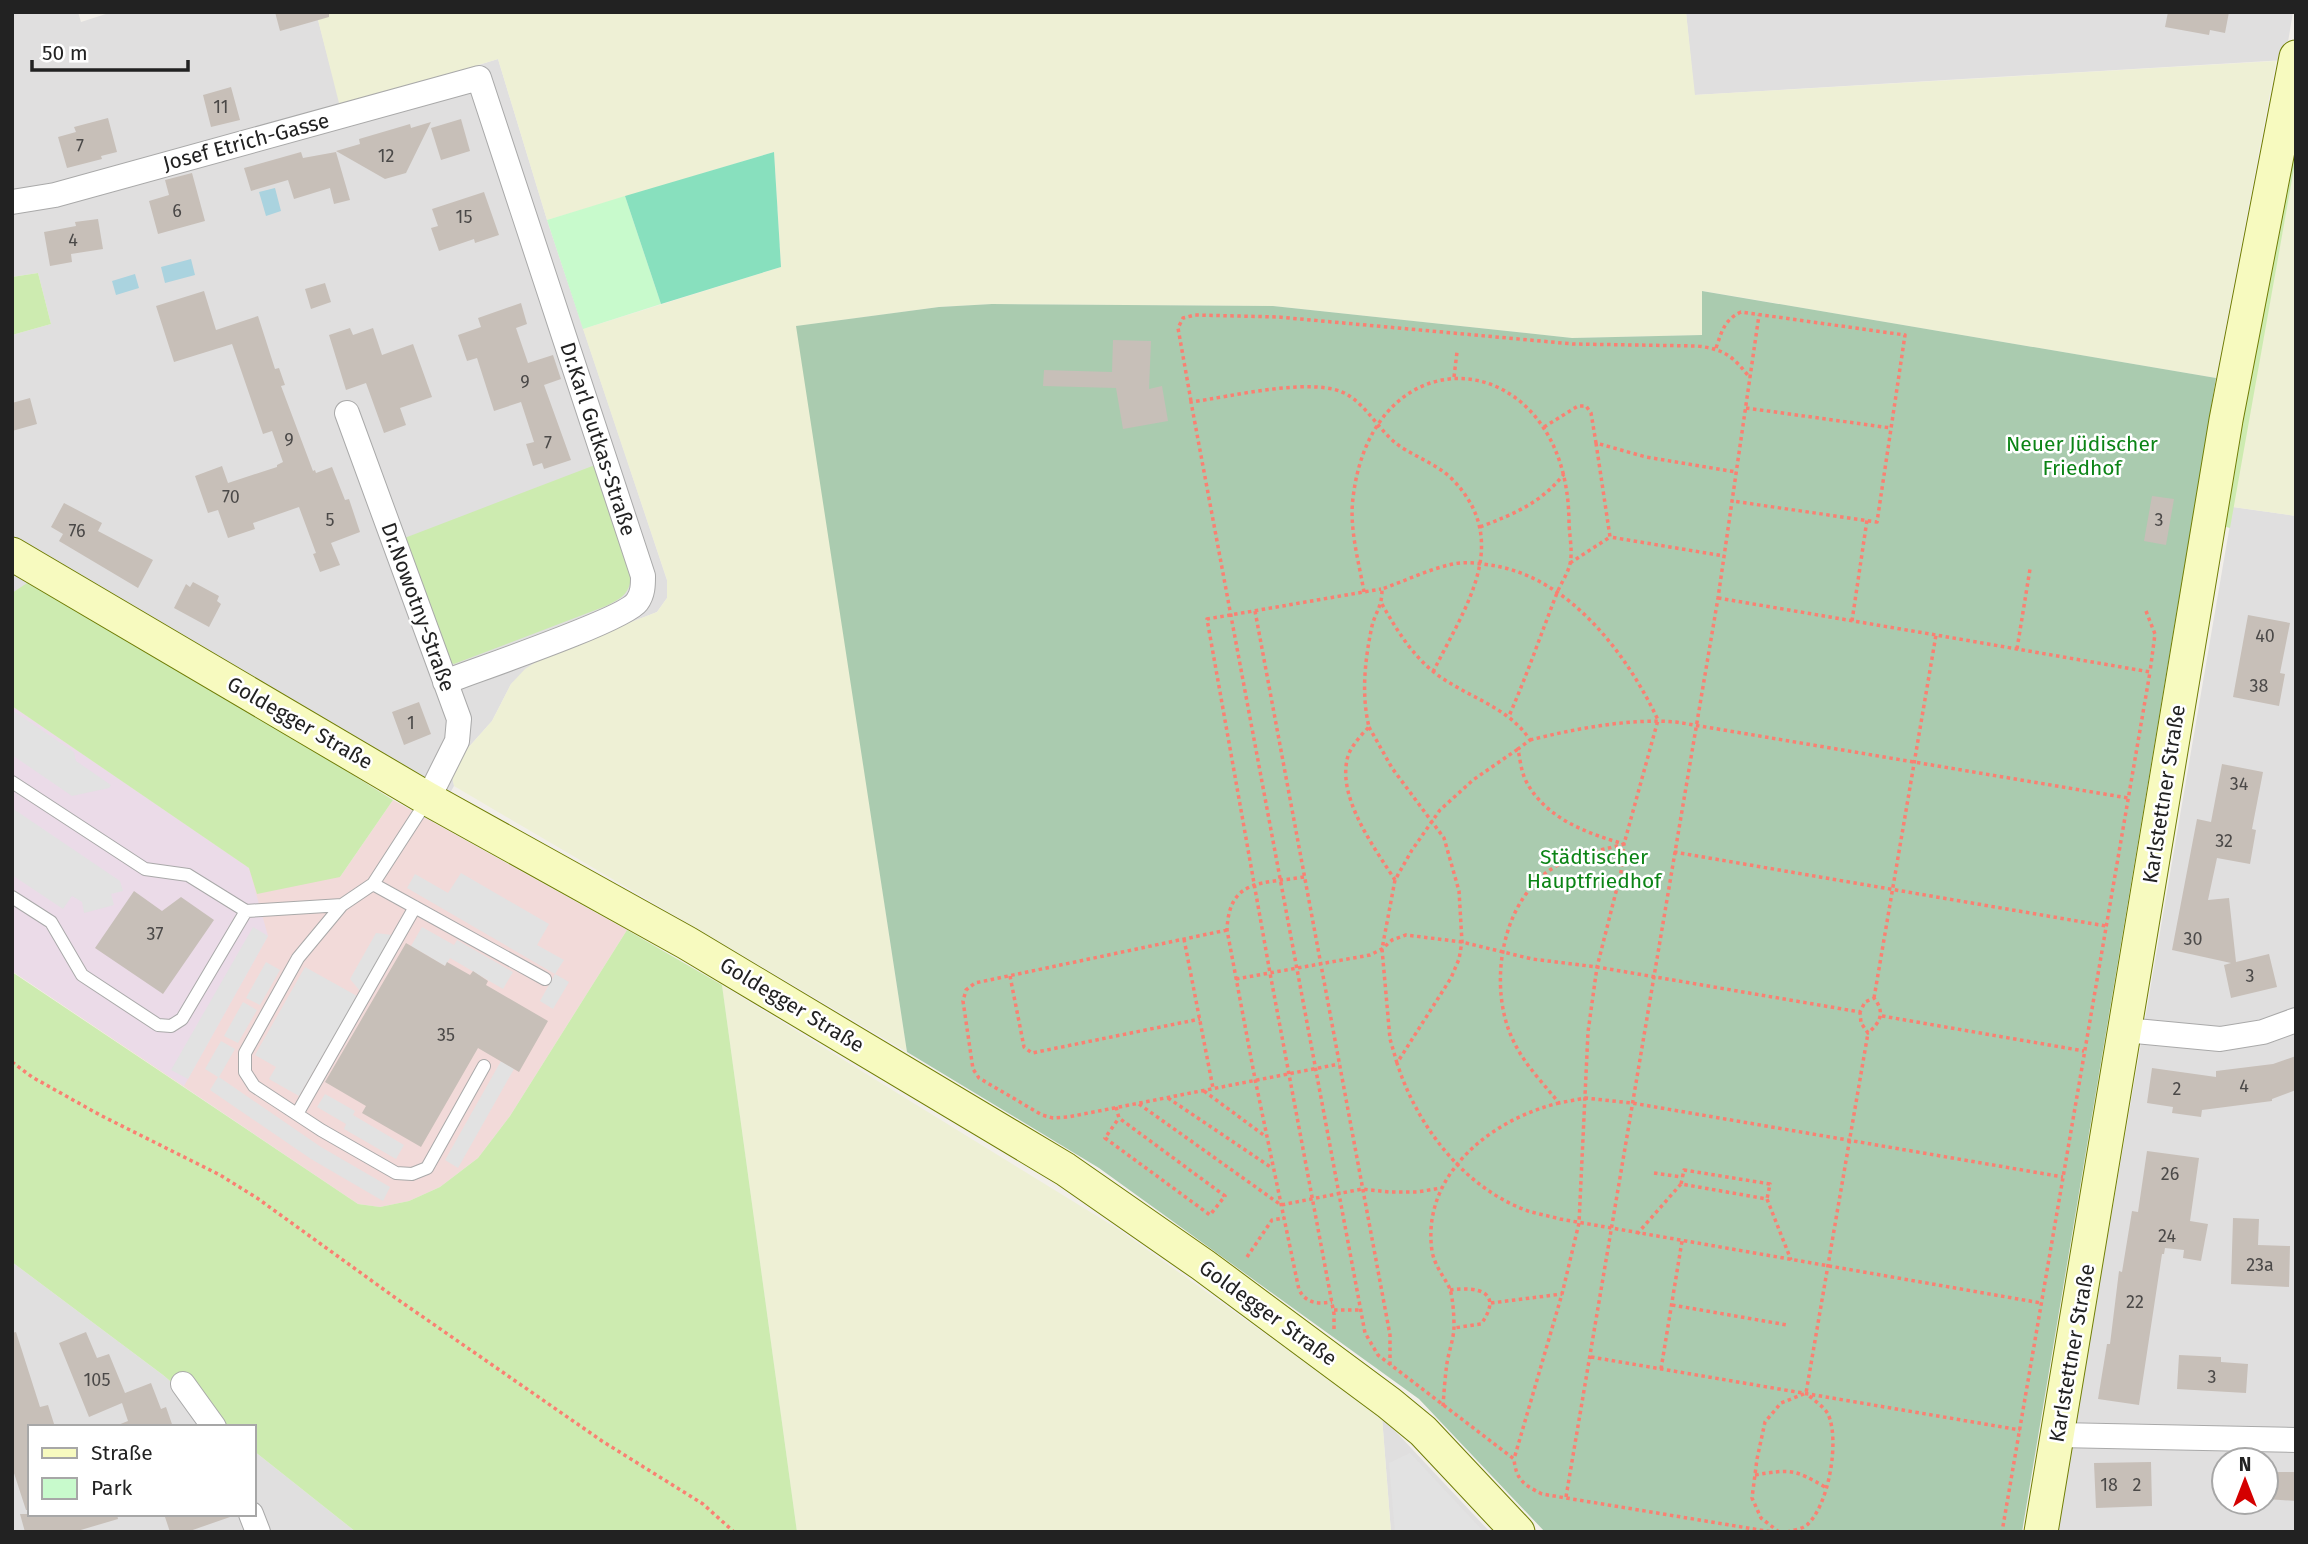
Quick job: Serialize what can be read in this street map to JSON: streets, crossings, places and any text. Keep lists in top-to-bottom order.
{
  "streets": {
    "street": [
      "Josef Etrich-Gasse",
      "Dr.Karl Gutkas-Straße",
      "Dr.Nowotny-Straße",
      "Goldegger Straße",
      "Karlstettner Straße"
    ]
  },
  "crossings": [
    ["Josef Etrich-Gasse", "Dr.Karl Gutkas-Straße"],
    ["Dr.Karl Gutkas-Straße", "Dr.Nowotny-Straße"],
    ["Dr.Nowotny-Straße", "Goldegger Straße"]
  ],
  "parks": ["Neuer Jüdischer Friedhof", "Städtischer Hauptfriedhof"],
  "house_numbers": [
    "11",
    "7",
    "12",
    "6",
    "15",
    "4",
    "9",
    "9",
    "7",
    "70",
    "5",
    "3",
    "76",
    "40",
    "38",
    "1",
    "34",
    "32",
    "37",
    "30",
    "3",
    "35",
    "4",
    "2",
    "26",
    "24",
    "23a",
    "22",
    "3",
    "105",
    "18",
    "2"
  ],
  "legend": ["Straße", "Park"],
  "scale_bar": "50 m",
  "north": "top"
}
